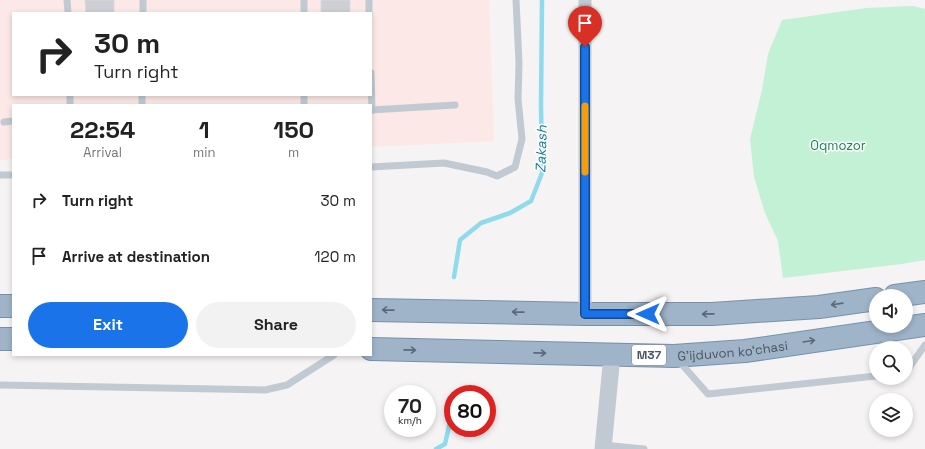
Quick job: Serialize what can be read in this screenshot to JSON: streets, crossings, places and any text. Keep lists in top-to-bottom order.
{
  "streets": {
    "highway": ["G'ijduvon ko‘chasi", "M37"]
  },
  "water": ["Zakash"],
  "parks": ["Oqmozor"],
  "page": {
    "turn": ["30 m", "Turn right"],
    "eta": [
      "22:54",
      "Arrival",
      "1",
      "min",
      "150",
      "m"
    ],
    "list": [
      {
        "name": "Turn right",
        "value": "30 m"
      },
      {
        "name": "Arrive at destination",
        "value": "120 m"
      }
    ],
    "buttons": ["Exit", "Share"],
    "speed": "70 km/h",
    "limit": "80"
  }
}
